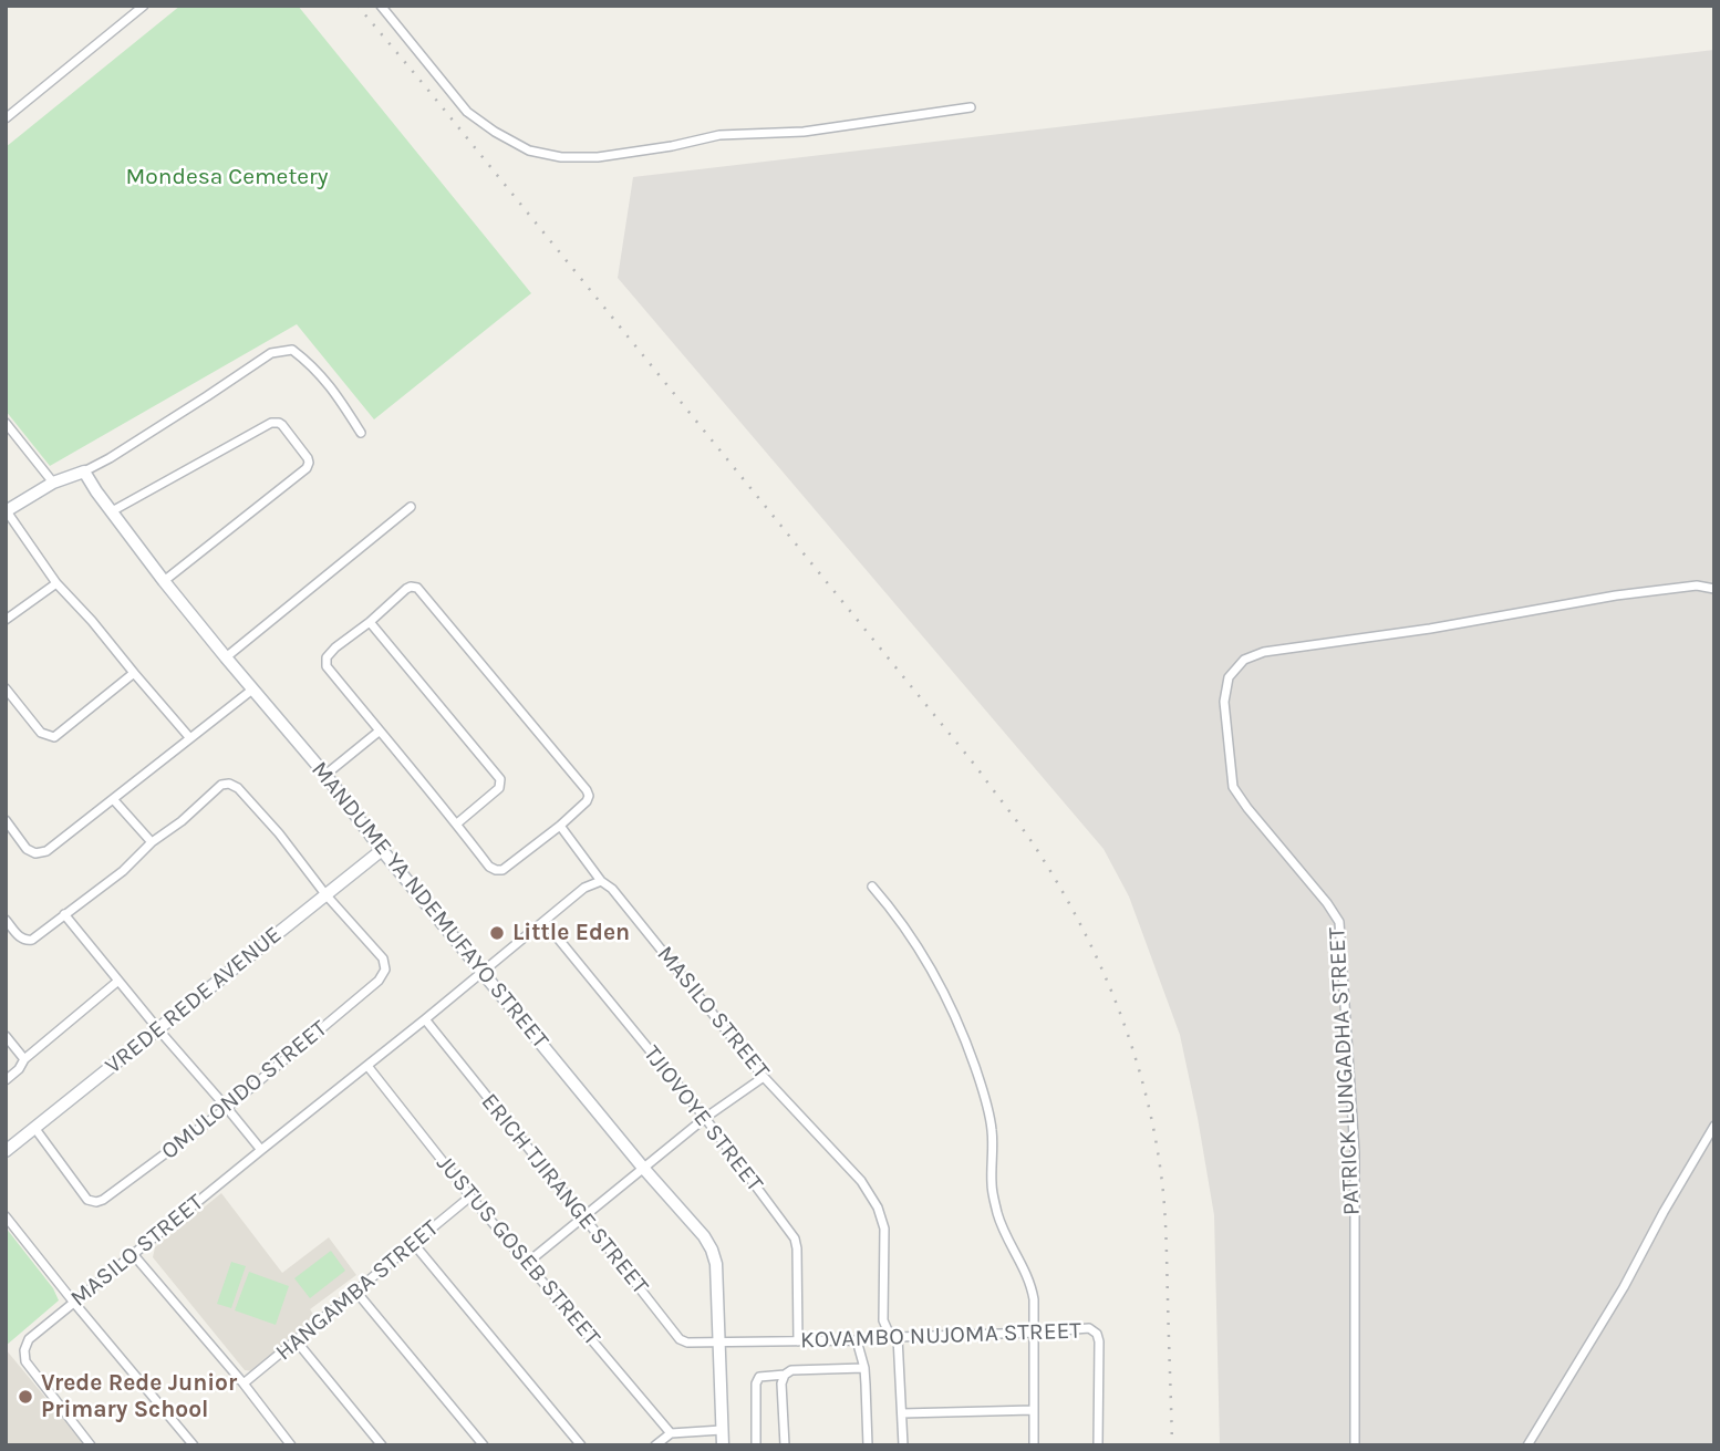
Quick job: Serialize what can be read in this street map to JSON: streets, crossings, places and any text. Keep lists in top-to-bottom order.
{
  "streets": {
    "street": [
      "MANDUME YA NDEMUFAYO STREET",
      "VREDE REDE AVENUE",
      "MASILO STREET",
      "PATRICK LUNGADHA STREET",
      "OMULONDO STREET",
      "TJIOVOYE STREET",
      "ERICH TJIRANGE STREET",
      "JUSTUS GOSEB STREET",
      "HANGAMBA STREET",
      "KOVAMBO NUJOMA STREET"
    ]
  },
  "crossings": [
    ["MANDUME YA NDEMUFAYO STREET", "VREDE REDE AVENUE"],
    ["MANDUME YA NDEMUFAYO STREET", "MASILO STREET"],
    ["MANDUME YA NDEMUFAYO STREET", "ERICH TJIRANGE STREET"],
    ["MANDUME YA NDEMUFAYO STREET", "KOVAMBO NUJOMA STREET"],
    ["VREDE REDE AVENUE", "OMULONDO STREET"],
    ["MASILO STREET", "TJIOVOYE STREET"],
    ["MASILO STREET", "ERICH TJIRANGE STREET"],
    ["MASILO STREET", "JUSTUS GOSEB STREET"],
    ["MASILO STREET", "KOVAMBO NUJOMA STREET"],
    ["TJIOVOYE STREET", "KOVAMBO NUJOMA STREET"],
    ["ERICH TJIRANGE STREET", "KOVAMBO NUJOMA STREET"],
    ["JUSTUS GOSEB STREET", "HANGAMBA STREET"]
  ],
  "parks": ["Mondesa Cemetery"],
  "places": ["Little Eden", "Vrede Rede Junior Primary School"]
}
